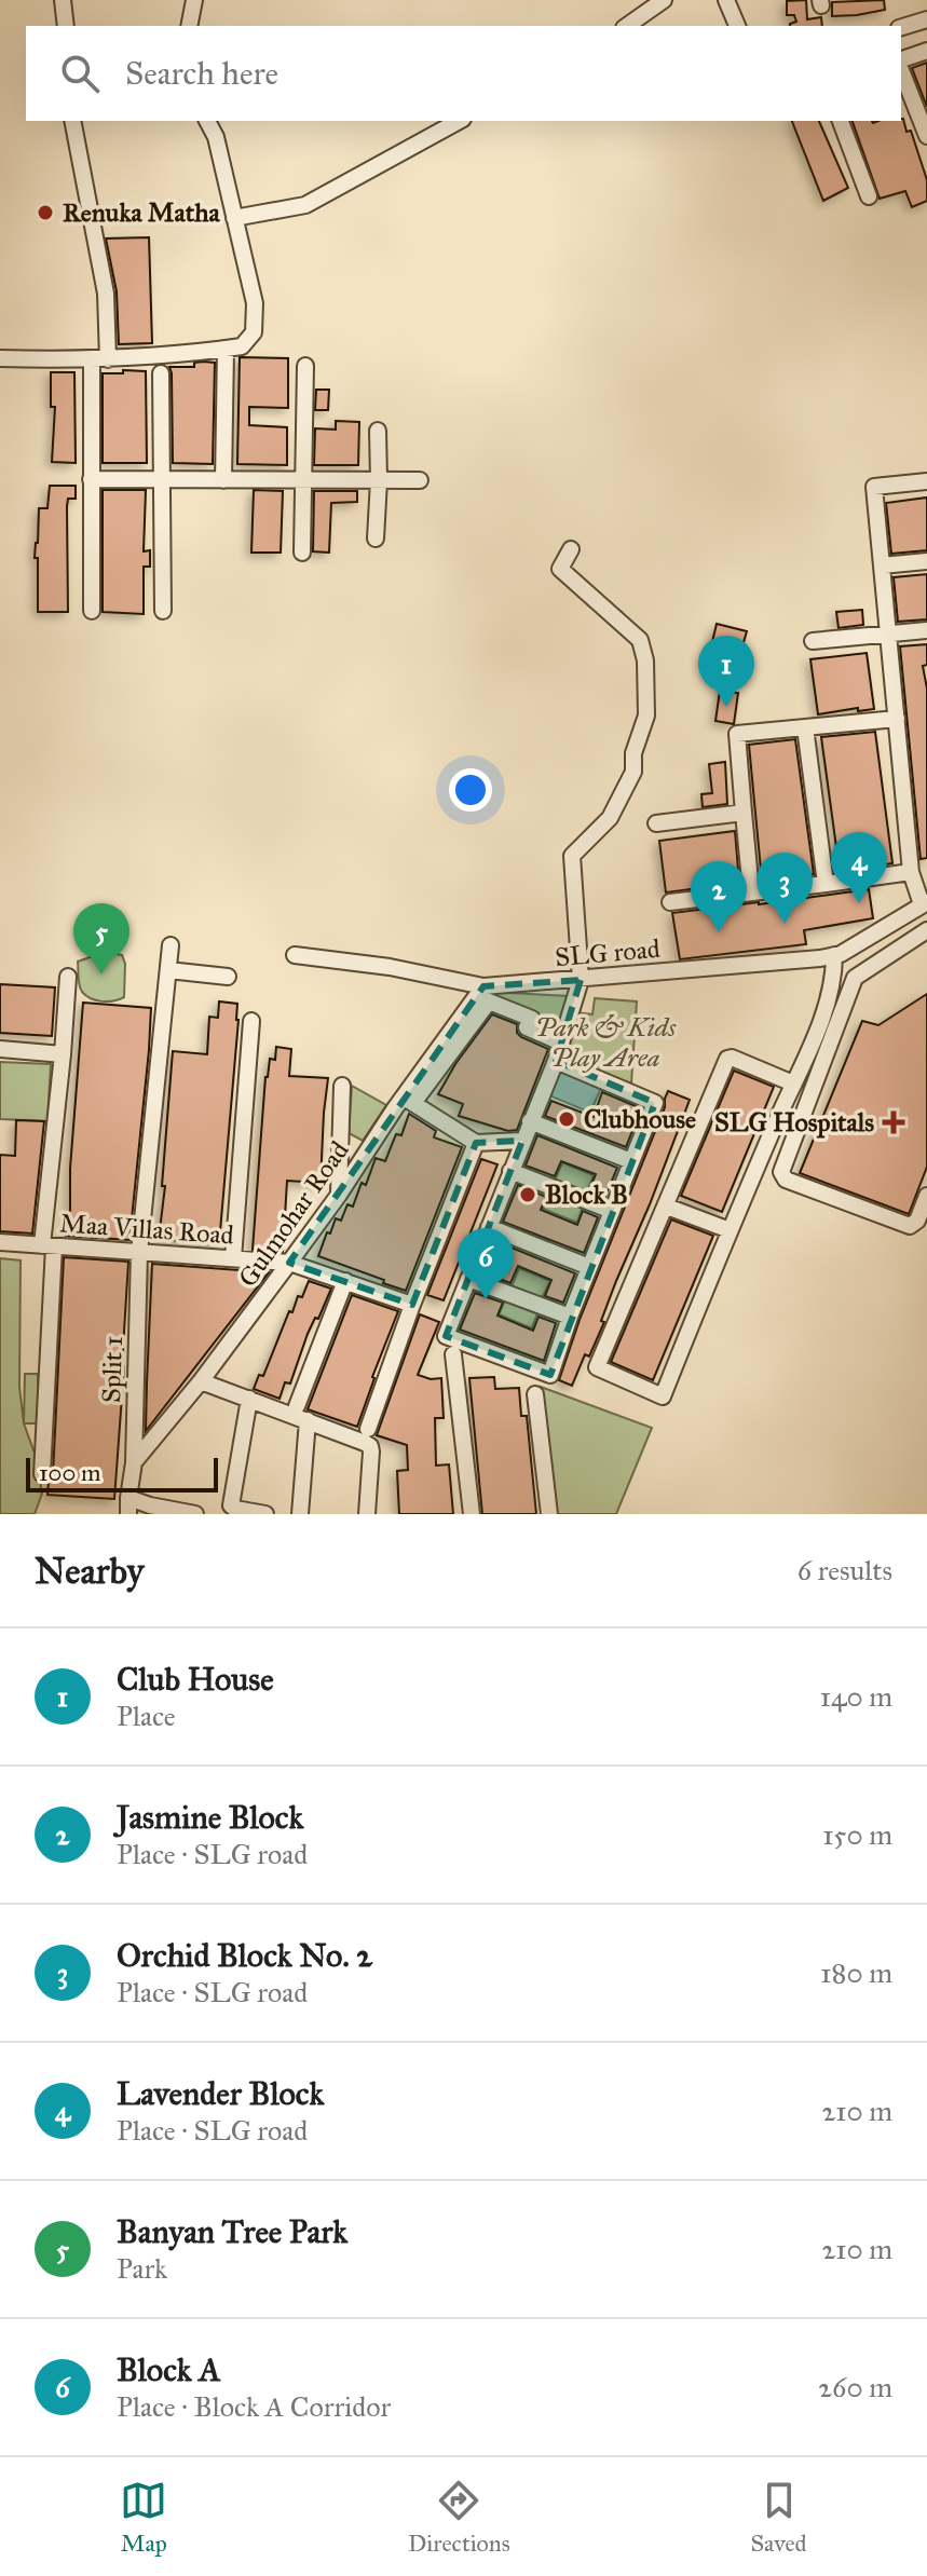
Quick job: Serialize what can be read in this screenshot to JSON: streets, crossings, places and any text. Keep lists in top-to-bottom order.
{
  "streets": {
    "street": [
      "SLG road",
      "Gulmohar Road",
      "Maa Villas Road",
      "Split 1"
    ]
  },
  "crossings": [
    ["SLG road", "Gulmohar Road"],
    ["Gulmohar Road", "Maa Villas Road"],
    ["Gulmohar Road", "Split 1"],
    ["Maa Villas Road", "Split 1"]
  ],
  "parks": ["Park & Kids Play Area"],
  "places": {
    "other": ["Renuka Matha", "Clubhouse", "Block B"],
    "health": ["SLG Hospitals"]
  },
  "scale_bar": "100 m",
  "page": {
    "search": "Search here",
    "pins": [
      "1",
      "4",
      "3",
      "2",
      "5",
      "6"
    ],
    "scale": "100 m",
    "heading": ["Nearby", "6 results"],
    "list": [
      {
        "mark": "1",
        "name": "Club House",
        "note": "Place",
        "value": "140 m"
      },
      {
        "mark": "2",
        "name": "Jasmine Block",
        "note": "Place · SLG road",
        "value": "150 m"
      },
      {
        "mark": "3",
        "name": "Orchid Block No. 2",
        "note": "Place · SLG road",
        "value": "180 m"
      },
      {
        "mark": "4",
        "name": "Lavender Block",
        "note": "Place · SLG road",
        "value": "210 m"
      },
      {
        "mark": "5",
        "name": "Banyan Tree Park",
        "note": "Park",
        "value": "210 m"
      },
      {
        "mark": "6",
        "name": "Block A",
        "note": "Place · Block A Corridor",
        "value": "260 m"
      }
    ],
    "nav": ["Map", "Directions", "Saved"]
  }
}
